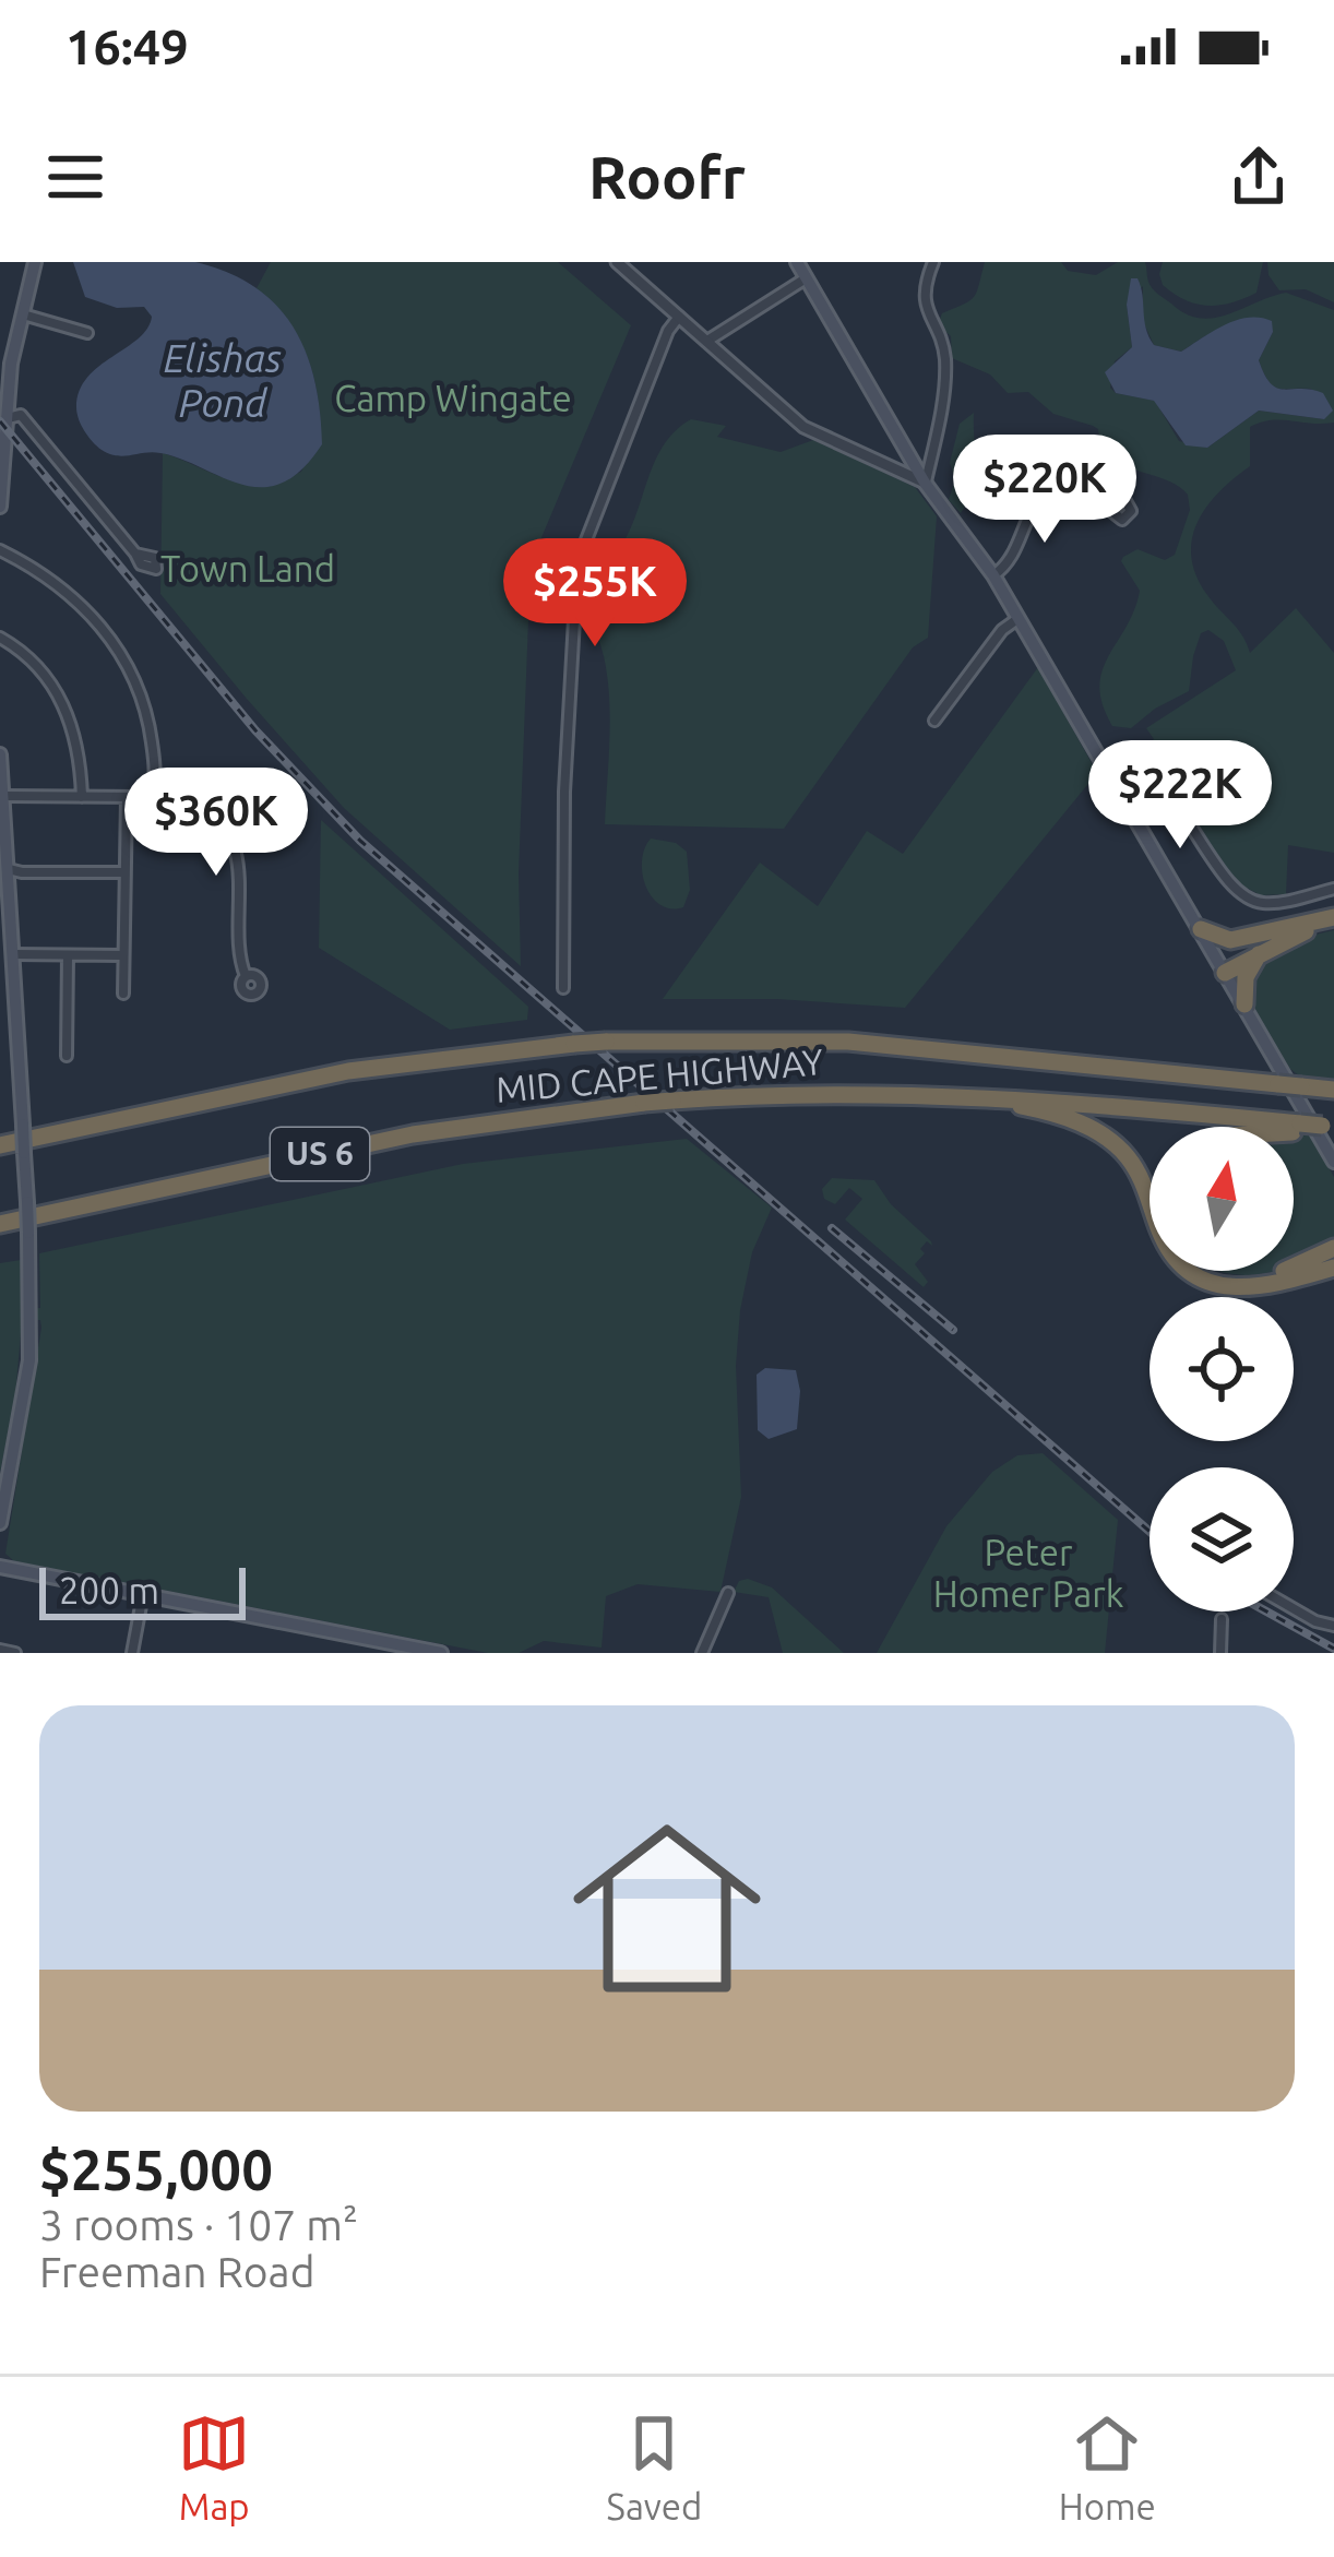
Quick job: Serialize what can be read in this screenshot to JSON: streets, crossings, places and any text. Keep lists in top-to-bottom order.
{
  "streets": {
    "highway": ["MID CAPE HIGHWAY", "US 6"]
  },
  "water": ["Elishas Pond"],
  "parks": ["Camp Wingate", "Town Land", "Peter Homer Park"],
  "scale_bar": "200 m",
  "north": "top",
  "page": {
    "status": "16:49",
    "header": "Roofr",
    "price": [
      "$220K",
      "$255K",
      "$222K",
      "$360K"
    ],
    "scale": "200 m",
    "list": [
      {
        "name": "$255,000",
        "note": "3 rooms · 107 m² · Freeman Road"
      }
    ],
    "tabs": ["Map", "Saved", "Home"]
  }
}
